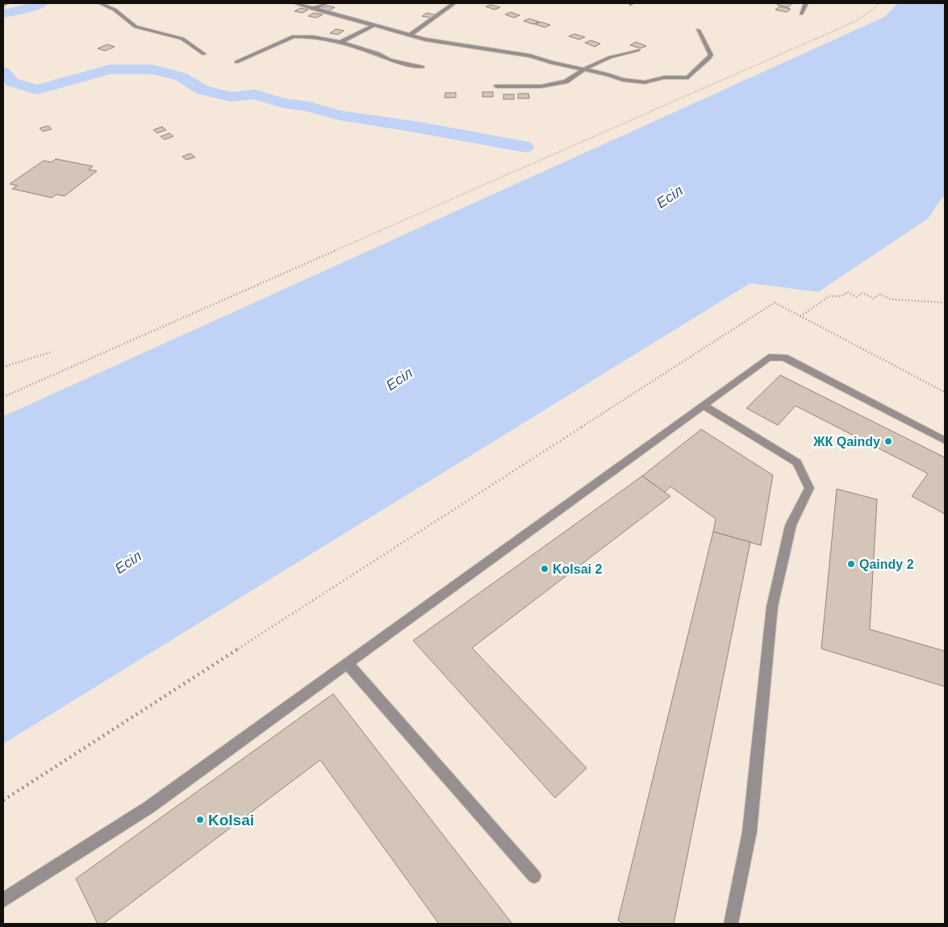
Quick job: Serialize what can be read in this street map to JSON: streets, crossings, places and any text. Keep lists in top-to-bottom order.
{
  "water": ["Есіл"],
  "places": [
    "ЖК Qaindy",
    "Qaindy 2",
    "Kolsai 2",
    "Kolsai"
  ]
}
